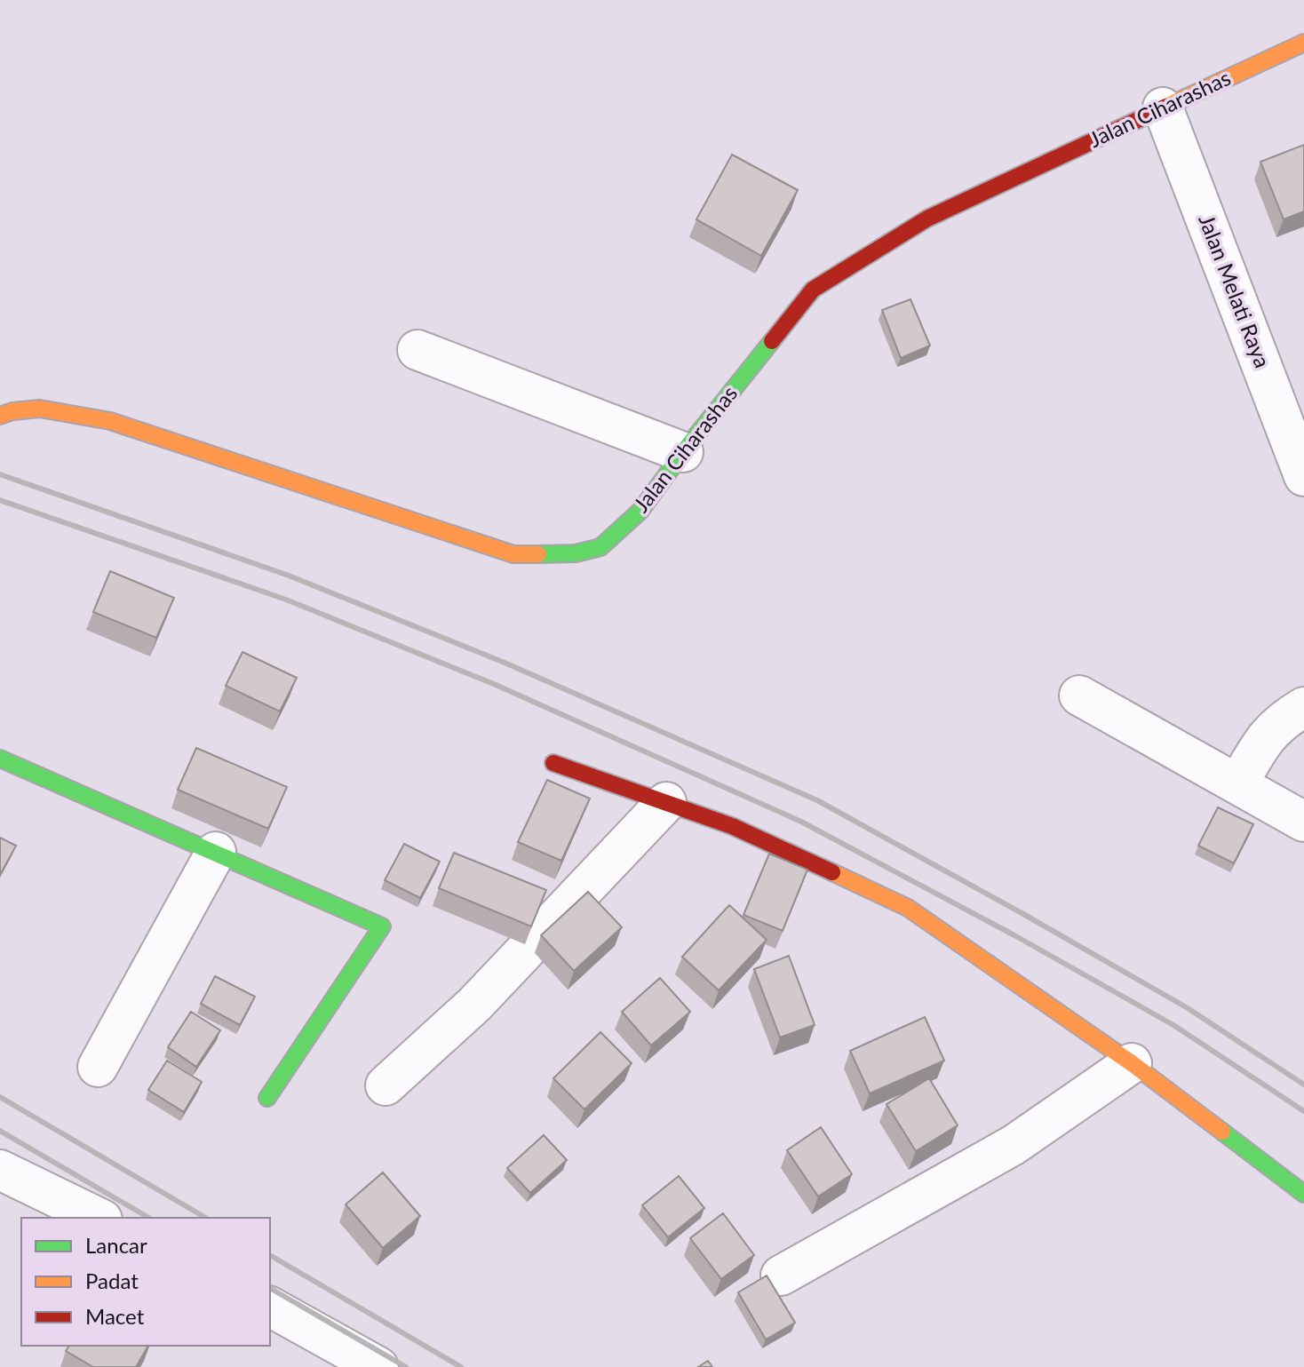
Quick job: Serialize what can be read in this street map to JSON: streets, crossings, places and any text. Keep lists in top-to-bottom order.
{
  "streets": {
    "street": ["Jalan Ciharashas", "Jalan Melati Raya"]
  },
  "crossings": [
    ["Jalan Ciharashas", "Jalan Melati Raya"]
  ],
  "legend": ["Lancar", "Padat", "Macet"]
}
